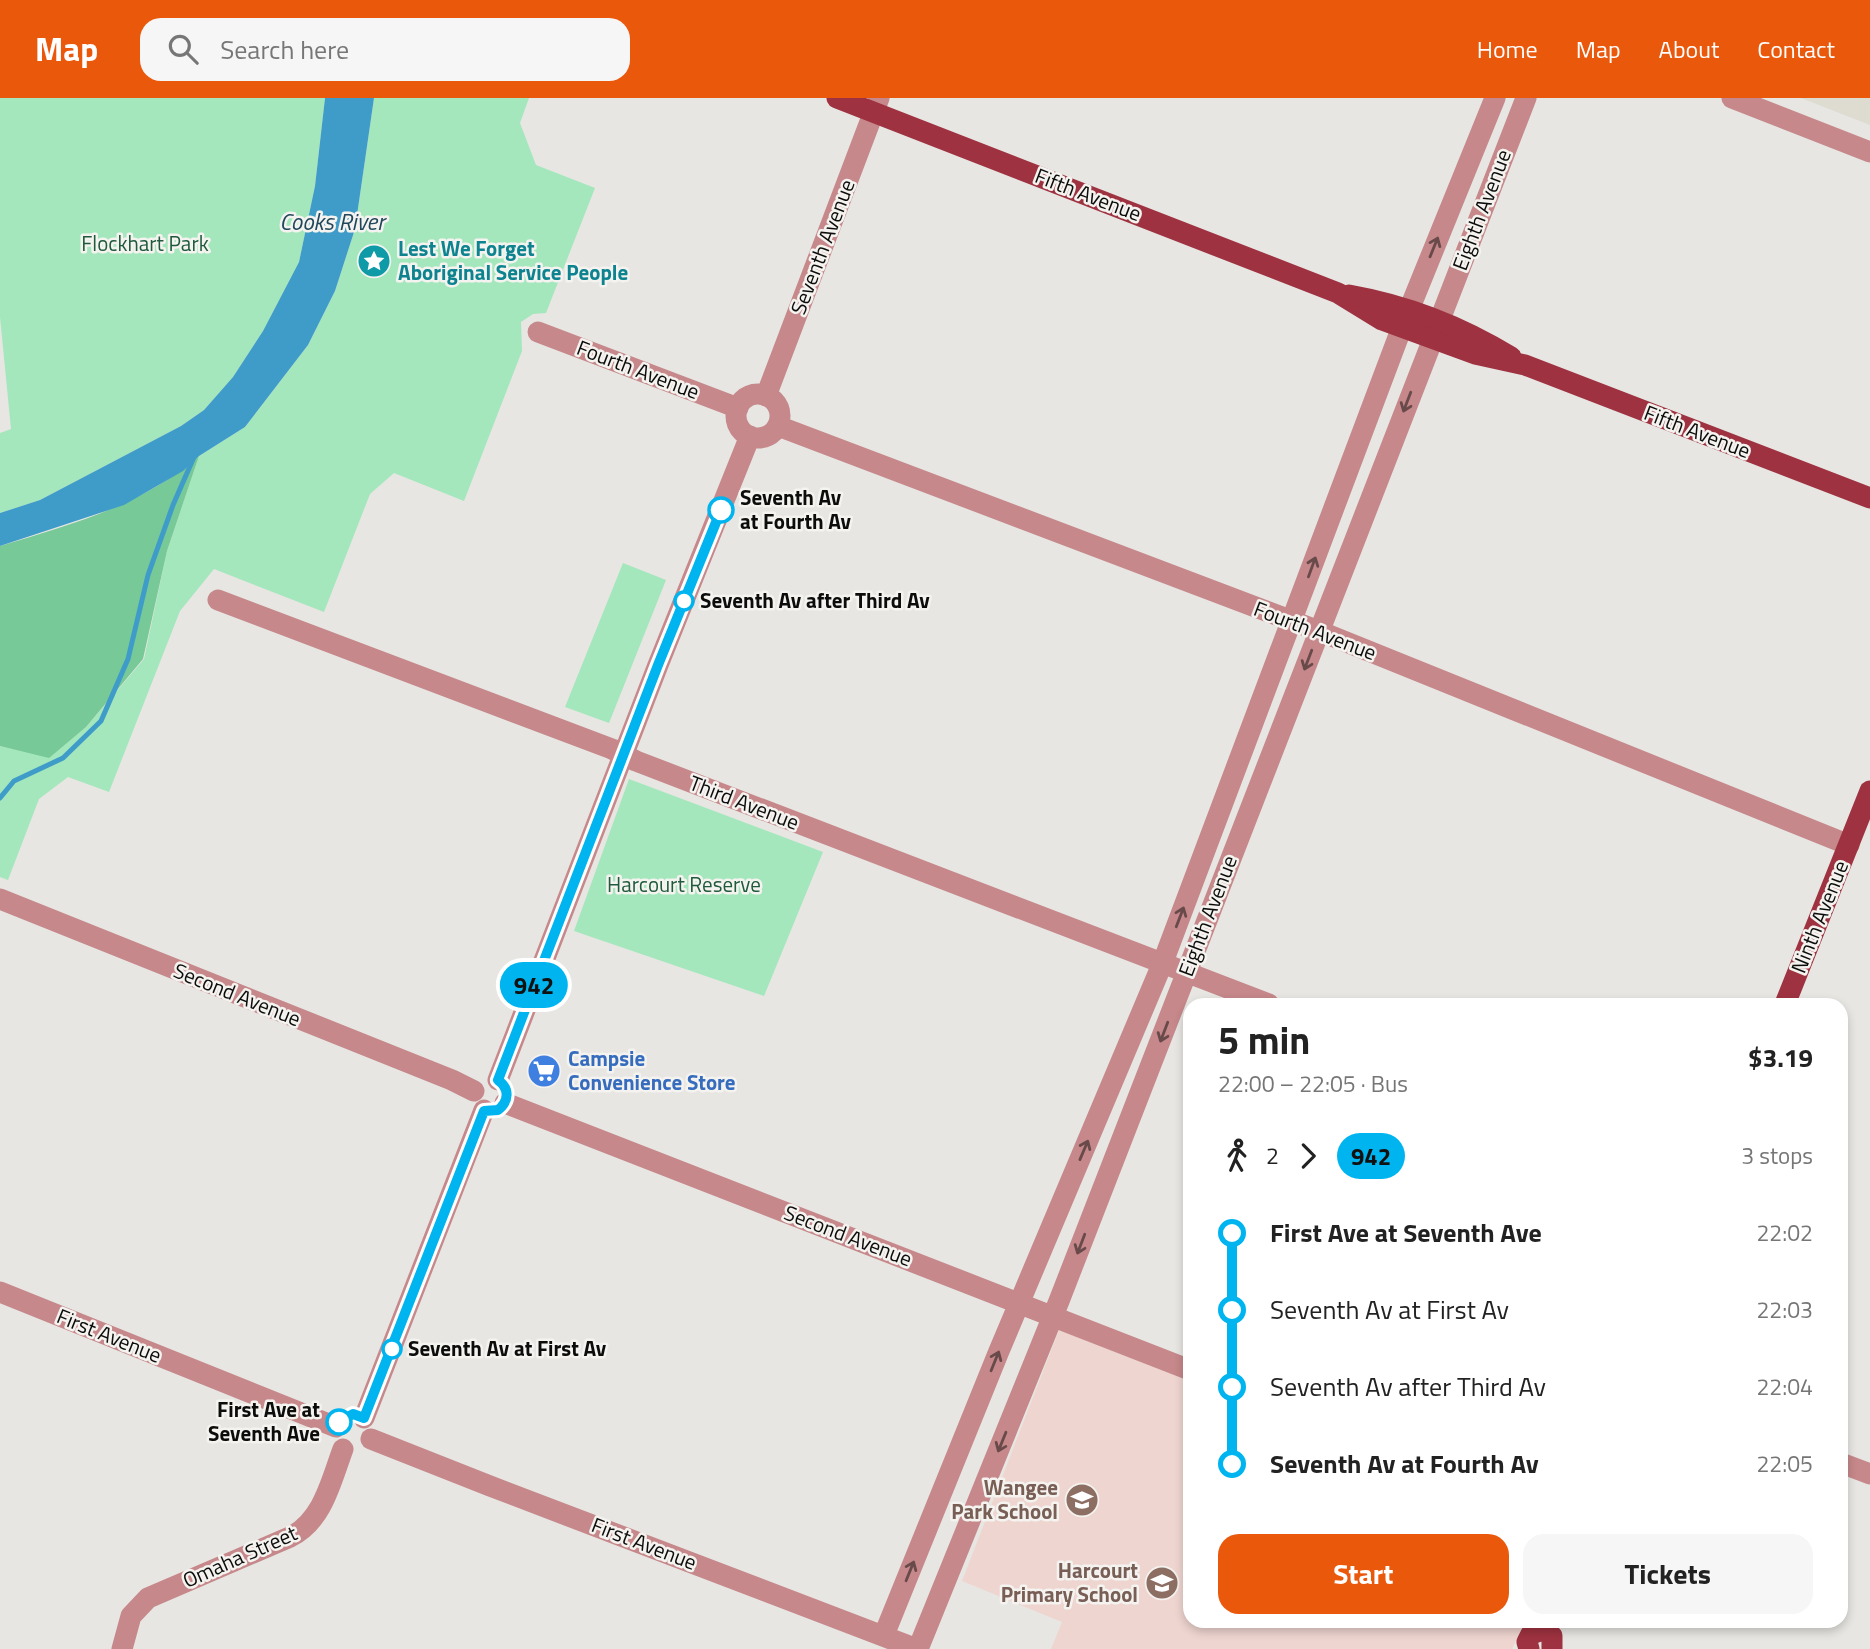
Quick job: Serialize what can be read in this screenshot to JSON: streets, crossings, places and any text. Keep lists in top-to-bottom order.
{
  "streets": {
    "main road": ["Fifth Avenue", "Ninth Avenue"],
    "street": [
      "Eighth Avenue",
      "Seventh Avenue",
      "Fourth Avenue",
      "Third Avenue",
      "Second Avenue",
      "First Avenue",
      "Omaha Street"
    ]
  },
  "crossings": [
    ["Fifth Avenue", "Eighth Avenue"],
    ["Fifth Avenue", "Seventh Avenue"],
    ["Eighth Avenue", "Fourth Avenue"],
    ["Eighth Avenue", "Third Avenue"],
    ["Eighth Avenue", "Second Avenue"],
    ["Eighth Avenue", "First Avenue"],
    ["Seventh Avenue", "Fourth Avenue"],
    ["Fourth Avenue", "Ninth Avenue"],
    ["First Avenue", "Omaha Street"]
  ],
  "water": ["Cooks River"],
  "parks": ["Flockhart Park", "Harcourt Reserve"],
  "places": {
    "place": ["Lest We Forget Aboriginal Service People"],
    "other": [
      "Seventh Av at Fourth Av",
      "Seventh Av after Third Av",
      "Seventh Av at First Av",
      "First Ave at Seventh Ave"
    ],
    "supermarket": ["Campsie Convenience Store"],
    "school or university": ["Wangee Park School", "Harcourt Primary School"]
  },
  "lines": ["bus line 942"],
  "page": {
    "header": "Map",
    "search": "Search here",
    "nav": [
      "Home",
      "Map",
      "About",
      "Contact"
    ],
    "on_map": "942",
    "heading": ["5 min", "22:00 – 22:05 · Bus", "$3.19"],
    "legs": ["2", "942", "3 stops"],
    "list": [
      {
        "name": "First Ave at Seventh Ave",
        "value": "22:02"
      },
      {
        "name": "Seventh Av at First Av",
        "value": "22:03"
      },
      {
        "name": "Seventh Av after Third Av",
        "value": "22:04"
      },
      {
        "name": "Seventh Av at Fourth Av",
        "value": "22:05"
      }
    ],
    "buttons": ["Start", "Tickets"]
  }
}
